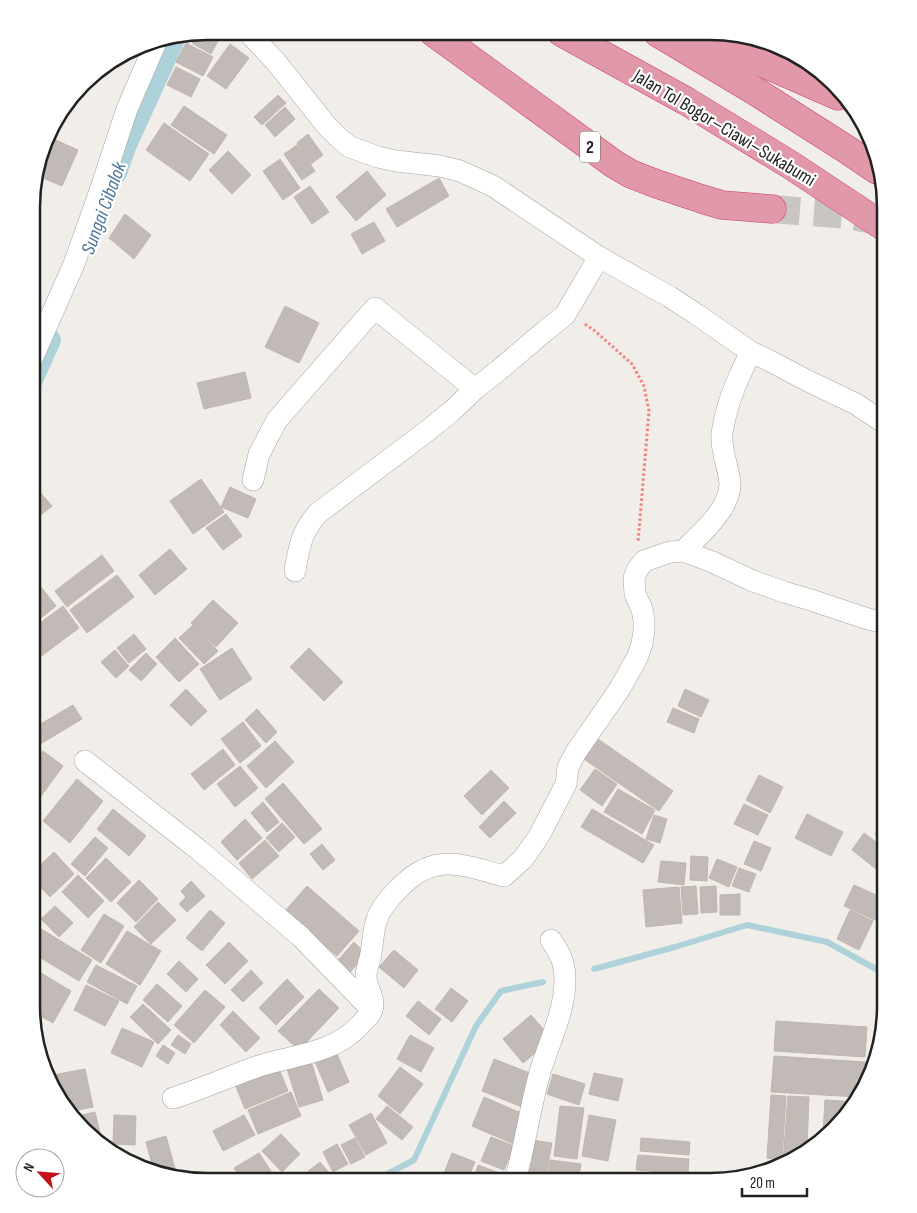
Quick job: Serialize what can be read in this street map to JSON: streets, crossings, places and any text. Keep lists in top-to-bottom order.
{
  "streets": {
    "highway": ["Jalan Tol Bogor–Ciawi–Sukabumi", "2"]
  },
  "water": ["Sungai Cibalok"],
  "scale_bar": "20 m",
  "north": "top left"
}
